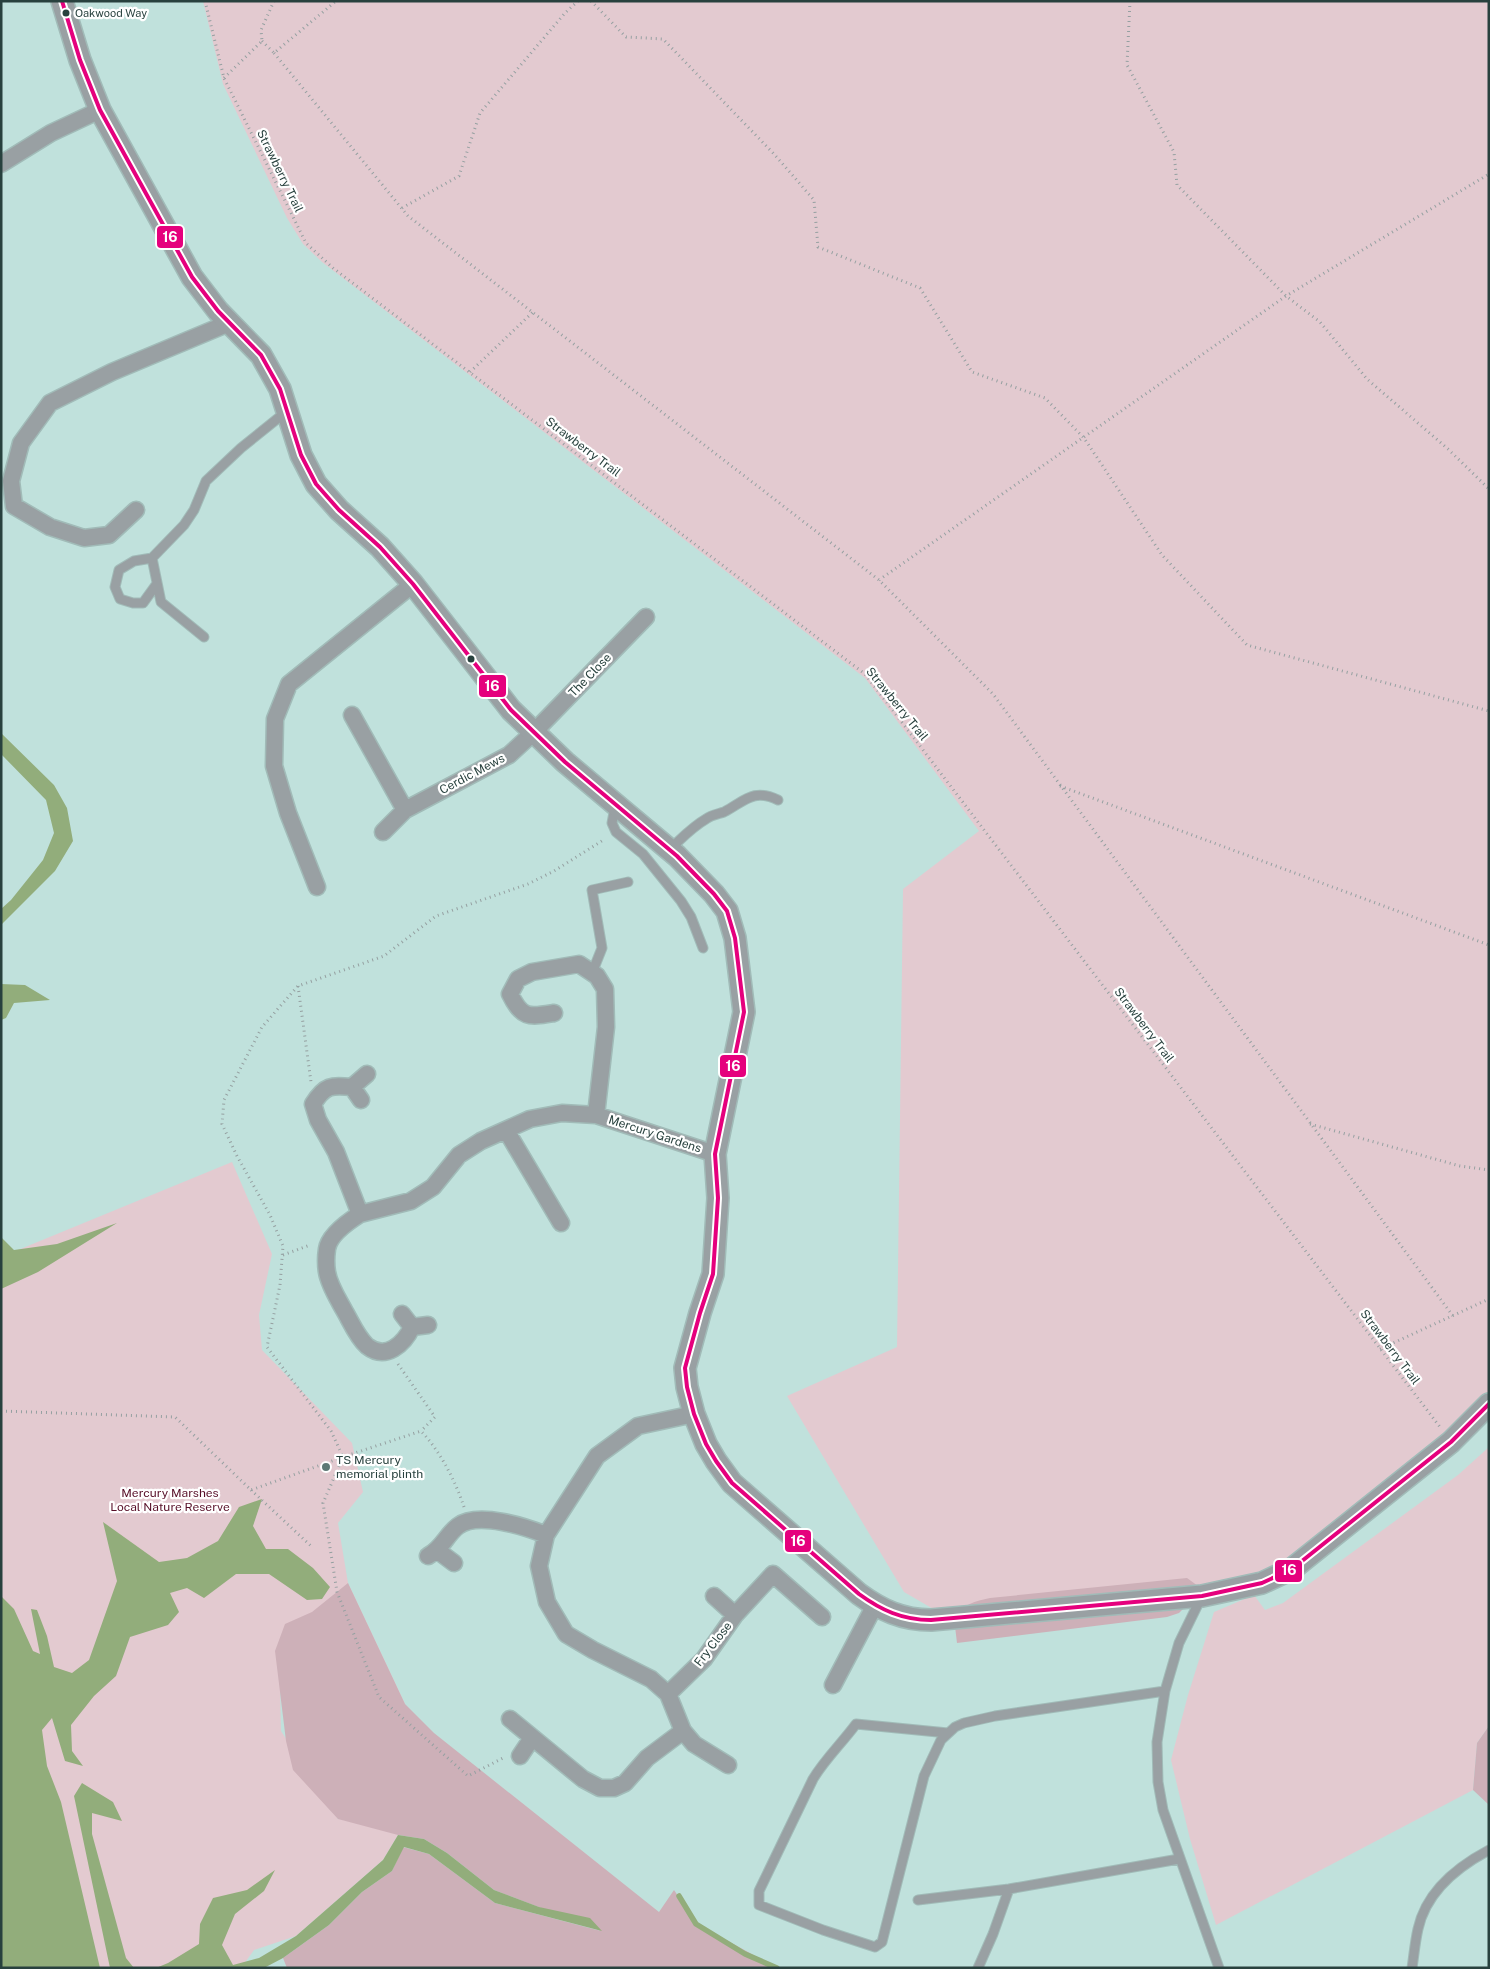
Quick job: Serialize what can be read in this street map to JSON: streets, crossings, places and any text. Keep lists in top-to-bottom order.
{
  "streets": {
    "street": [
      "The Close",
      "Cerdic Mews",
      "Mercury Gardens",
      "Fry Close"
    ],
    "path": ["Strawberry Trail"]
  },
  "crossings": [
    ["The Close", "Cerdic Mews"]
  ],
  "parks": ["Mercury Marshes Local Nature Reserve"],
  "places": ["Oakwood Way", "TS Mercury memorial plinth"],
  "lines": ["transit line 16"]
}
